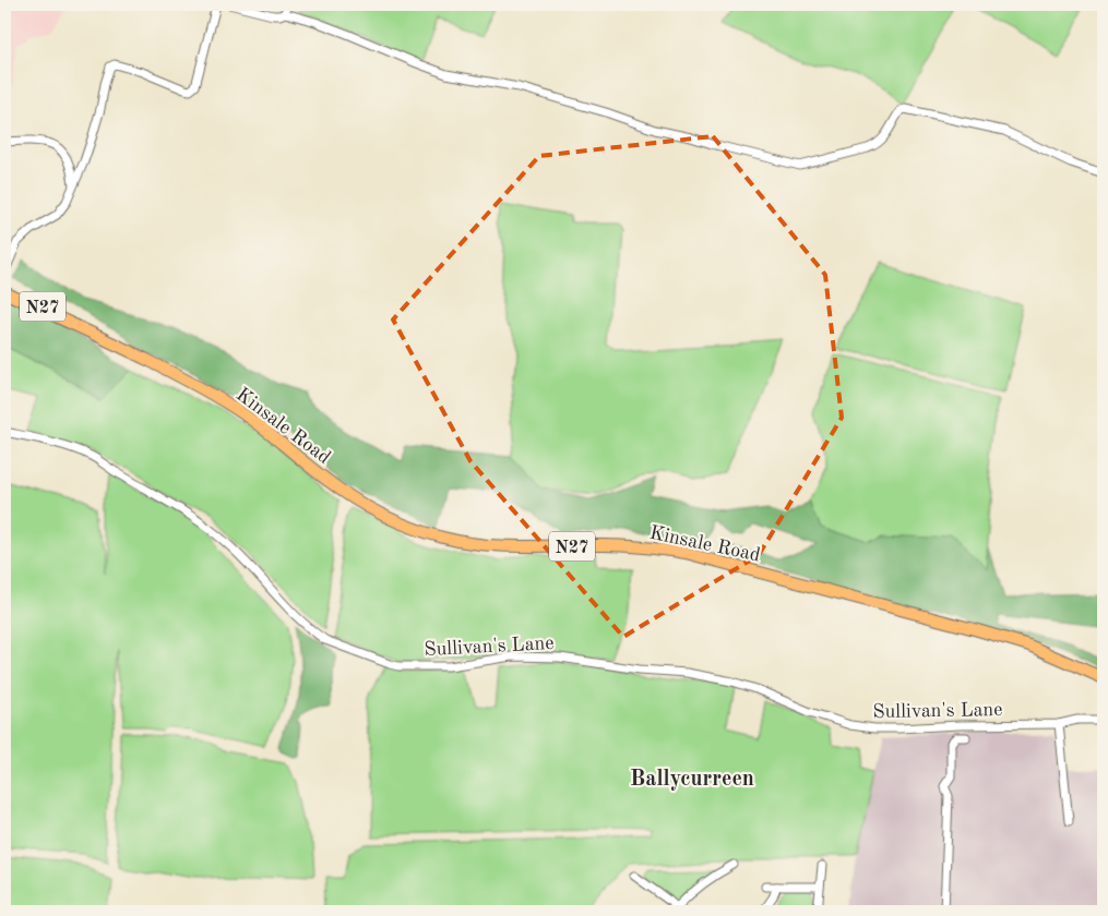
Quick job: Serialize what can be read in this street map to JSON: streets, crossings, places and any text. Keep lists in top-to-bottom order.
{
  "streets": {
    "highway": ["N27", "Kinsale Road"],
    "street": ["Sullivan's Lane"]
  },
  "districts": ["Ballycurreen"]
}
